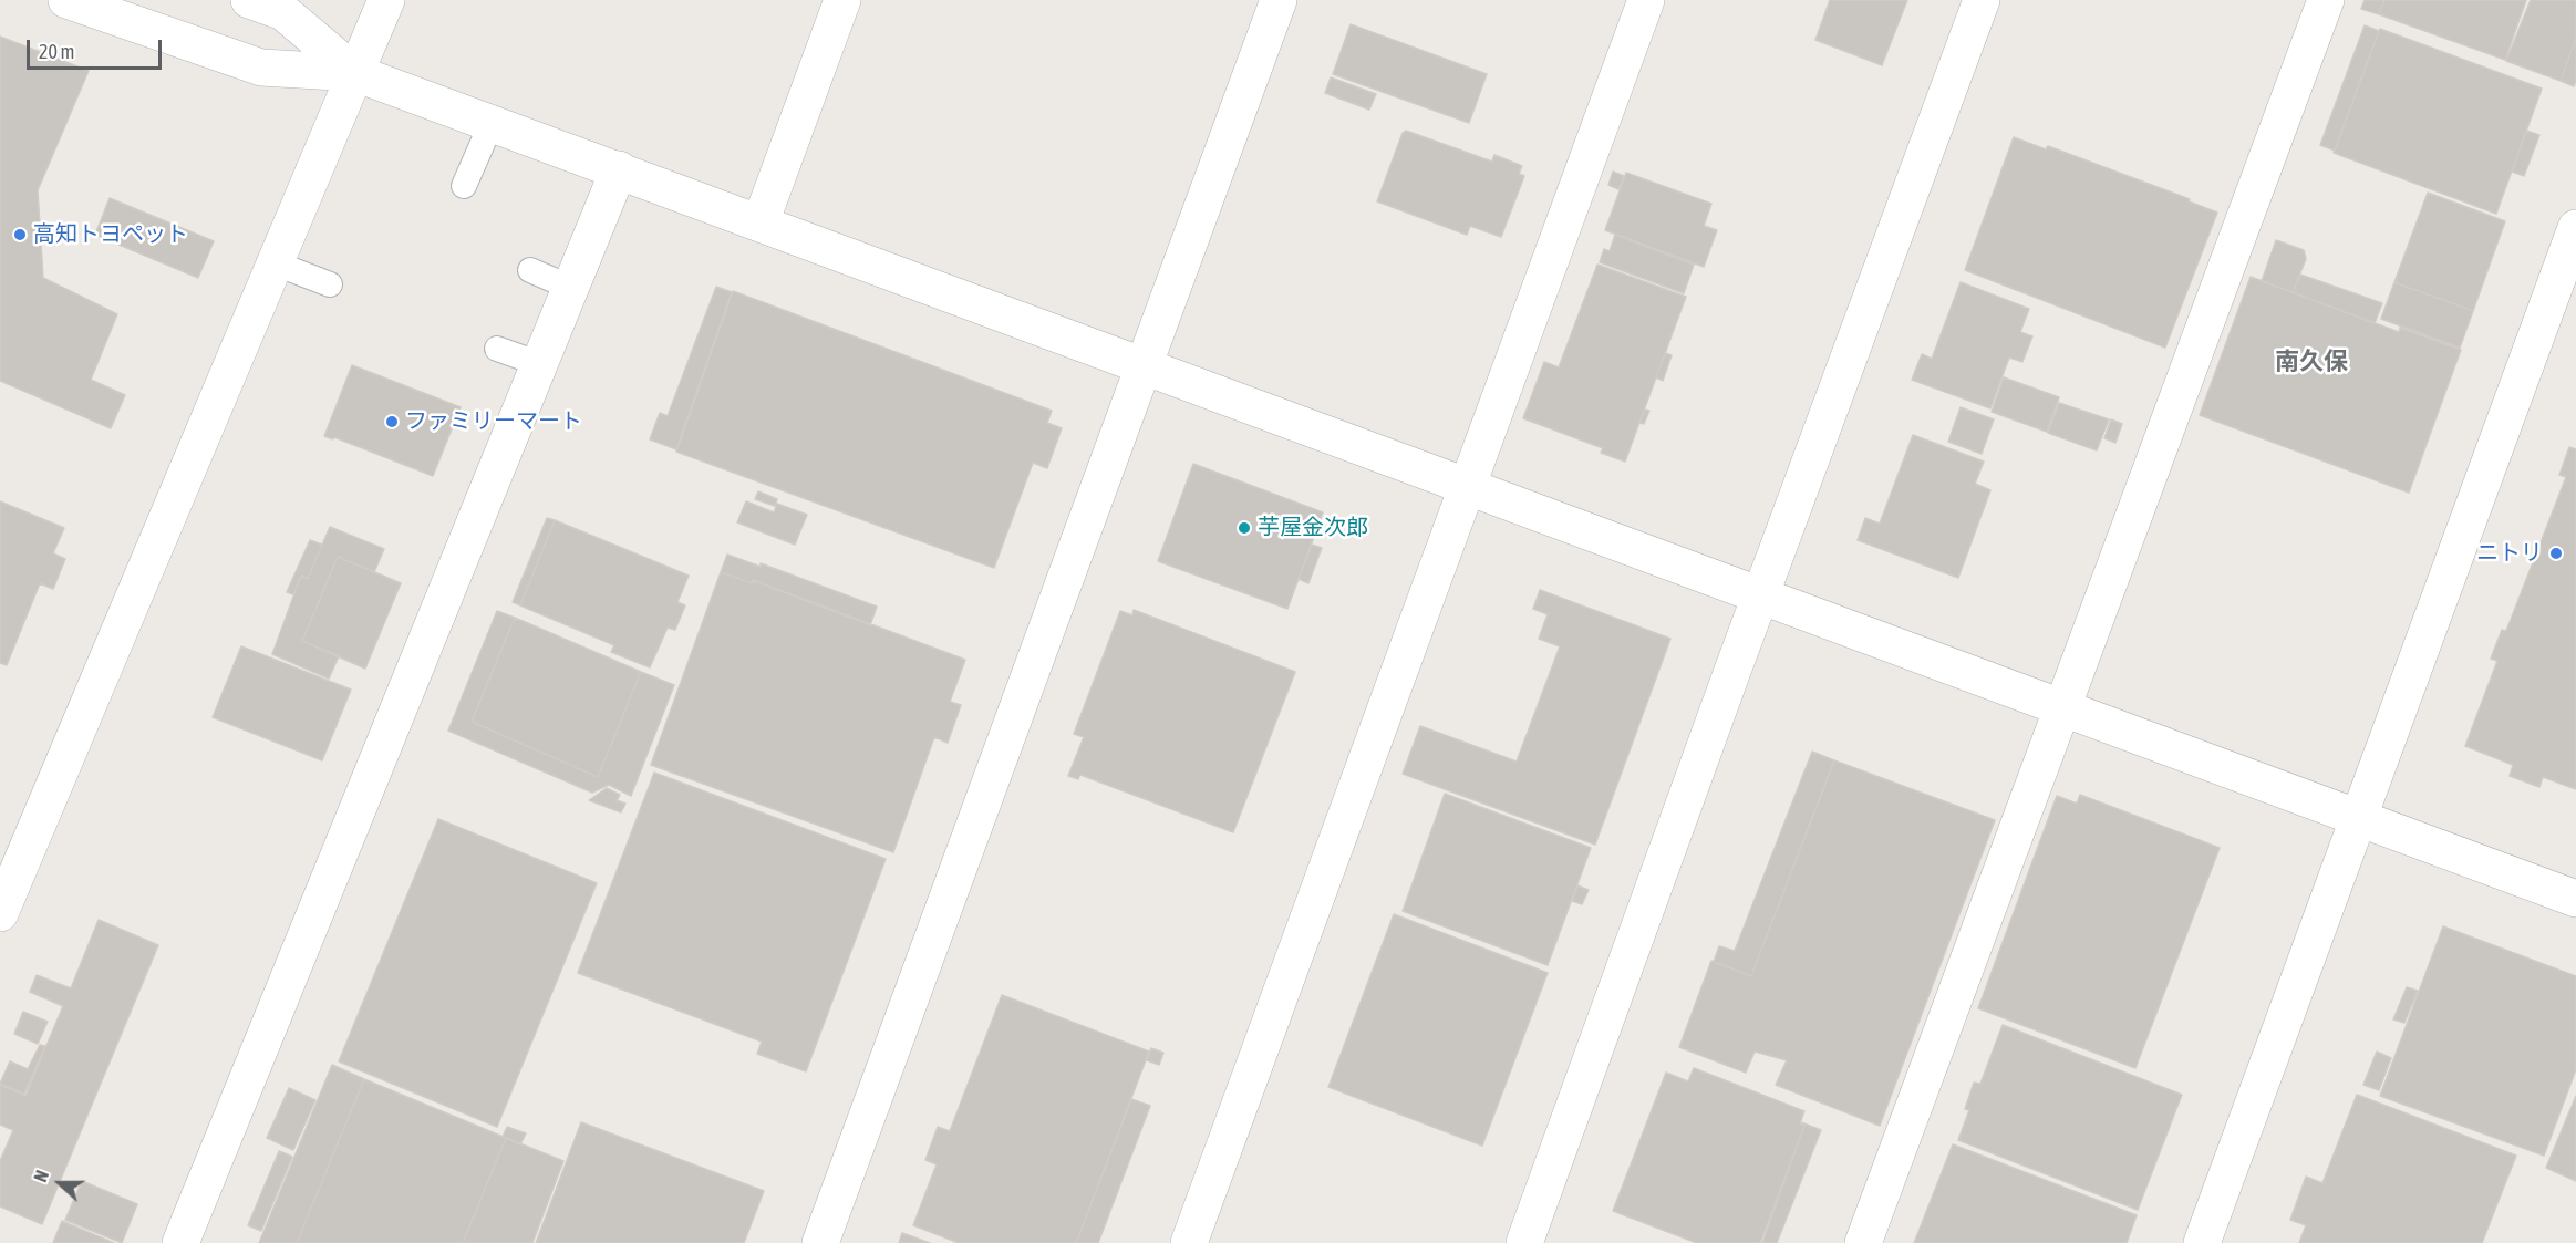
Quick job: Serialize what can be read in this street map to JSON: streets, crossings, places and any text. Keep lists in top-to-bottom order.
{
  "districts": ["南久保"],
  "places": [
    "高知トヨペット",
    "ファミリーマート",
    "芋屋金次郎",
    "ニトリ"
  ],
  "scale_bar": "20 m",
  "north": "left"
}
